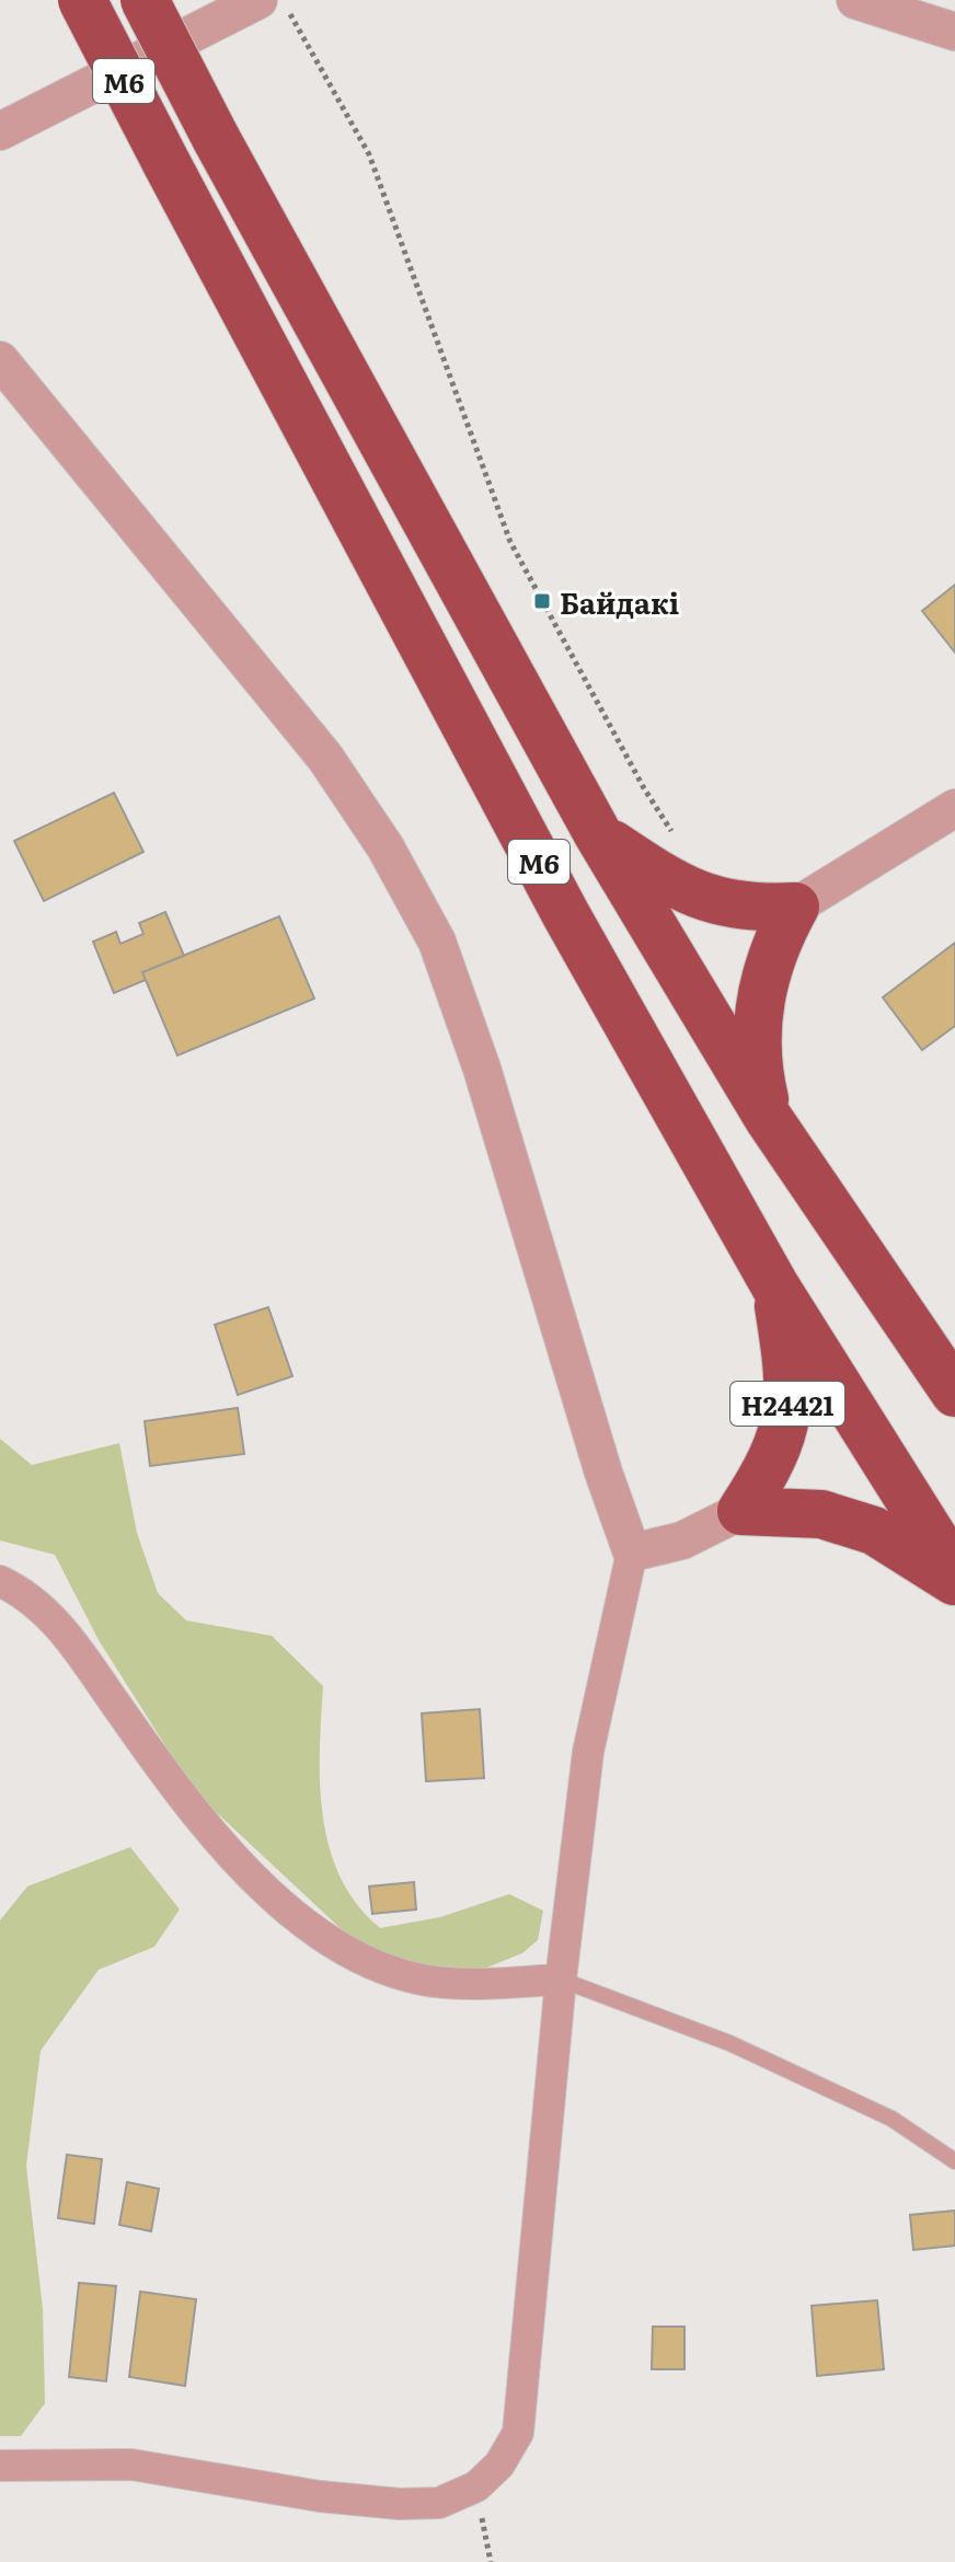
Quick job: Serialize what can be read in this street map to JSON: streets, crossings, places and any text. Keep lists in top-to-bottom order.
{
  "streets": {
    "highway": ["М6", "Н24421"]
  },
  "crossings": [
    ["М6", "Н24421"]
  ],
  "places": {
    "transit": ["Байдакі"]
  }
}
